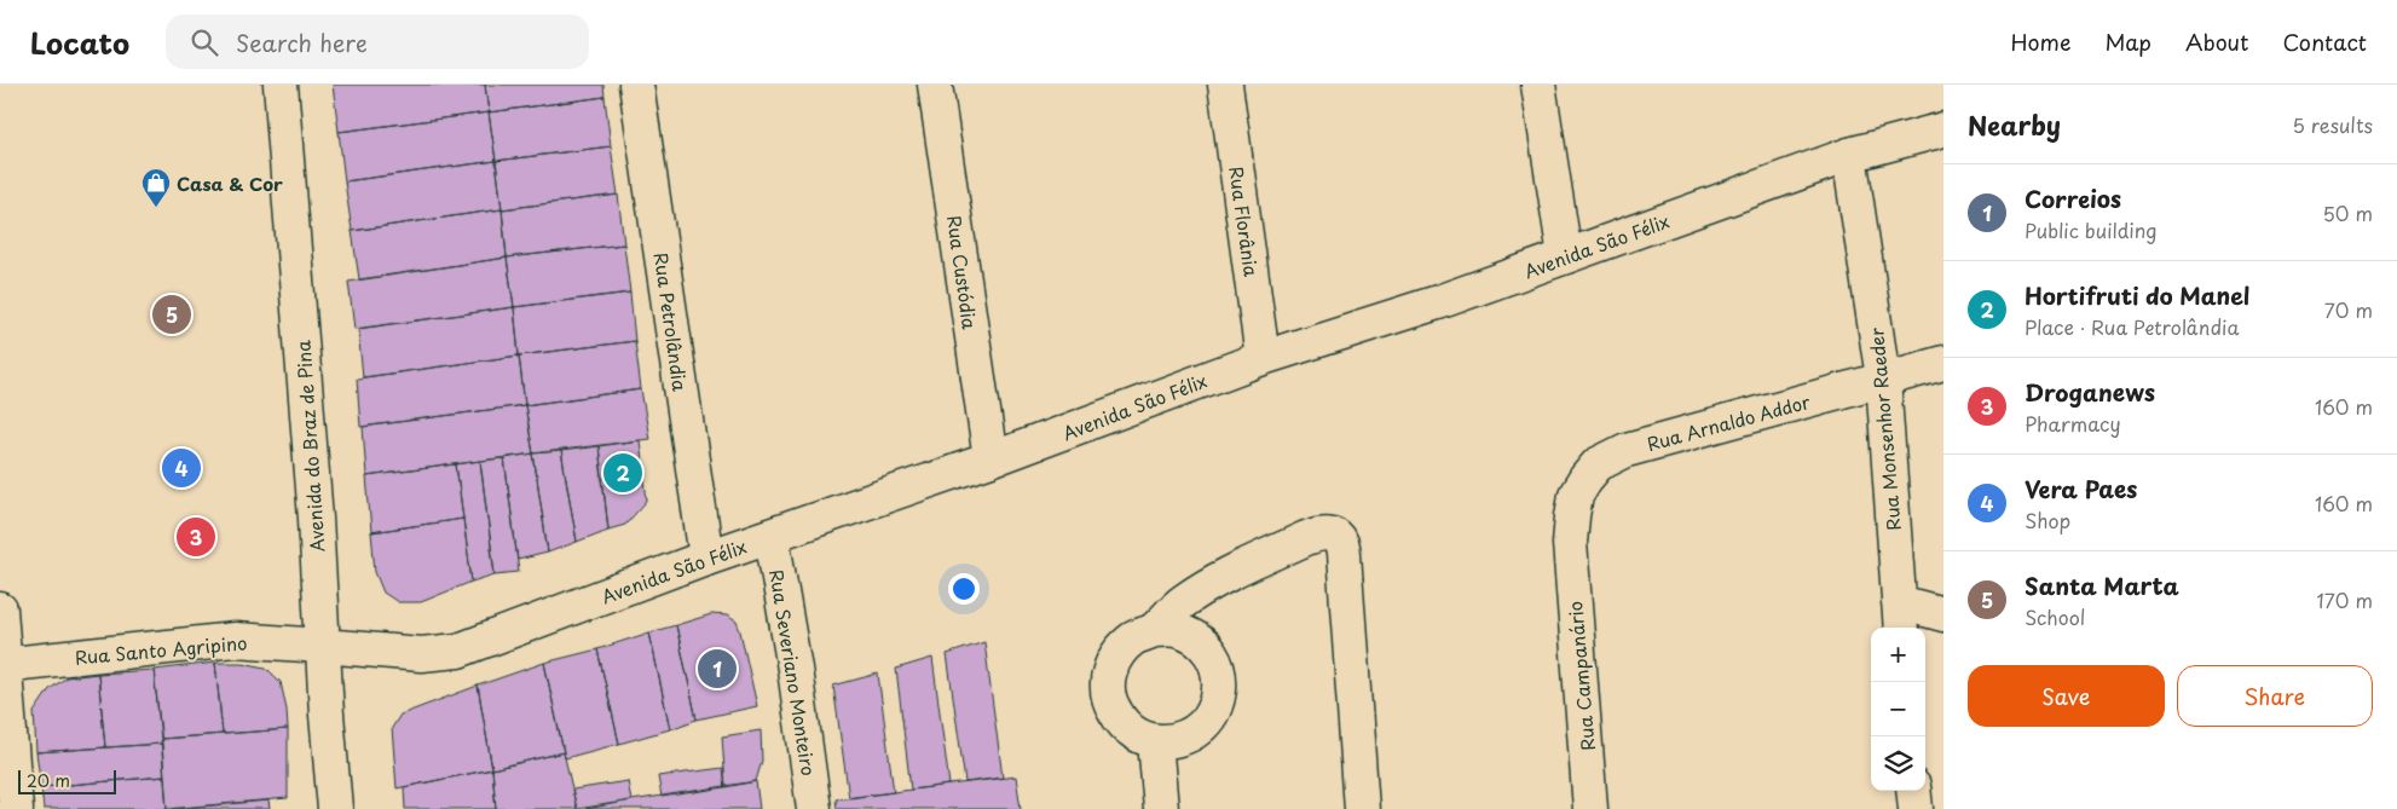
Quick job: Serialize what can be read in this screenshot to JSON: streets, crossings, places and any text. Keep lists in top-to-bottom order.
{
  "streets": {
    "street": [
      "Rua Florânia",
      "Avenida São Félix",
      "Rua Custódia",
      "Rua Petrolândia",
      "Rua Arnaldo Addor",
      "Rua Monsenhor Raeder",
      "Avenida do Braz de Pina",
      "Rua Santo Agripino",
      "Rua Severiano Monteiro",
      "Rua Campanário"
    ]
  },
  "crossings": [
    ["Rua Florânia", "Avenida São Félix"],
    ["Avenida São Félix", "Rua Custódia"],
    ["Avenida São Félix", "Rua Petrolândia"],
    ["Avenida São Félix", "Rua Monsenhor Raeder"],
    ["Avenida São Félix", "Avenida do Braz de Pina"],
    ["Avenida São Félix", "Rua Santo Agripino"],
    ["Avenida São Félix", "Rua Severiano Monteiro"],
    ["Rua Arnaldo Addor", "Rua Monsenhor Raeder"],
    ["Rua Arnaldo Addor", "Rua Campanário"],
    ["Avenida do Braz de Pina", "Rua Santo Agripino"]
  ],
  "places": {
    "shop": ["Casa & Cor"]
  },
  "scale_bar": "20 m",
  "page": {
    "header": "Locato",
    "search": "Search here",
    "nav": [
      "Home",
      "Map",
      "About",
      "Contact"
    ],
    "heading": ["Nearby", "5 results"],
    "list": [
      {
        "mark": "1",
        "name": "Correios",
        "note": "Public building",
        "value": "50 m"
      },
      {
        "mark": "2",
        "name": "Hortifruti do Manel",
        "note": "Place · Rua Petrolândia",
        "value": "70 m"
      },
      {
        "mark": "3",
        "name": "Droganews",
        "note": "Pharmacy",
        "value": "160 m"
      },
      {
        "mark": "4",
        "name": "Vera Paes",
        "note": "Shop",
        "value": "160 m"
      },
      {
        "mark": "5",
        "name": "Santa Marta",
        "note": "School",
        "value": "170 m"
      }
    ],
    "pins": [
      "5",
      "4",
      "2",
      "3",
      "1"
    ],
    "map_buttons": ["+", "−"],
    "buttons": ["Save", "Share"],
    "scale": "20 m"
  }
}
